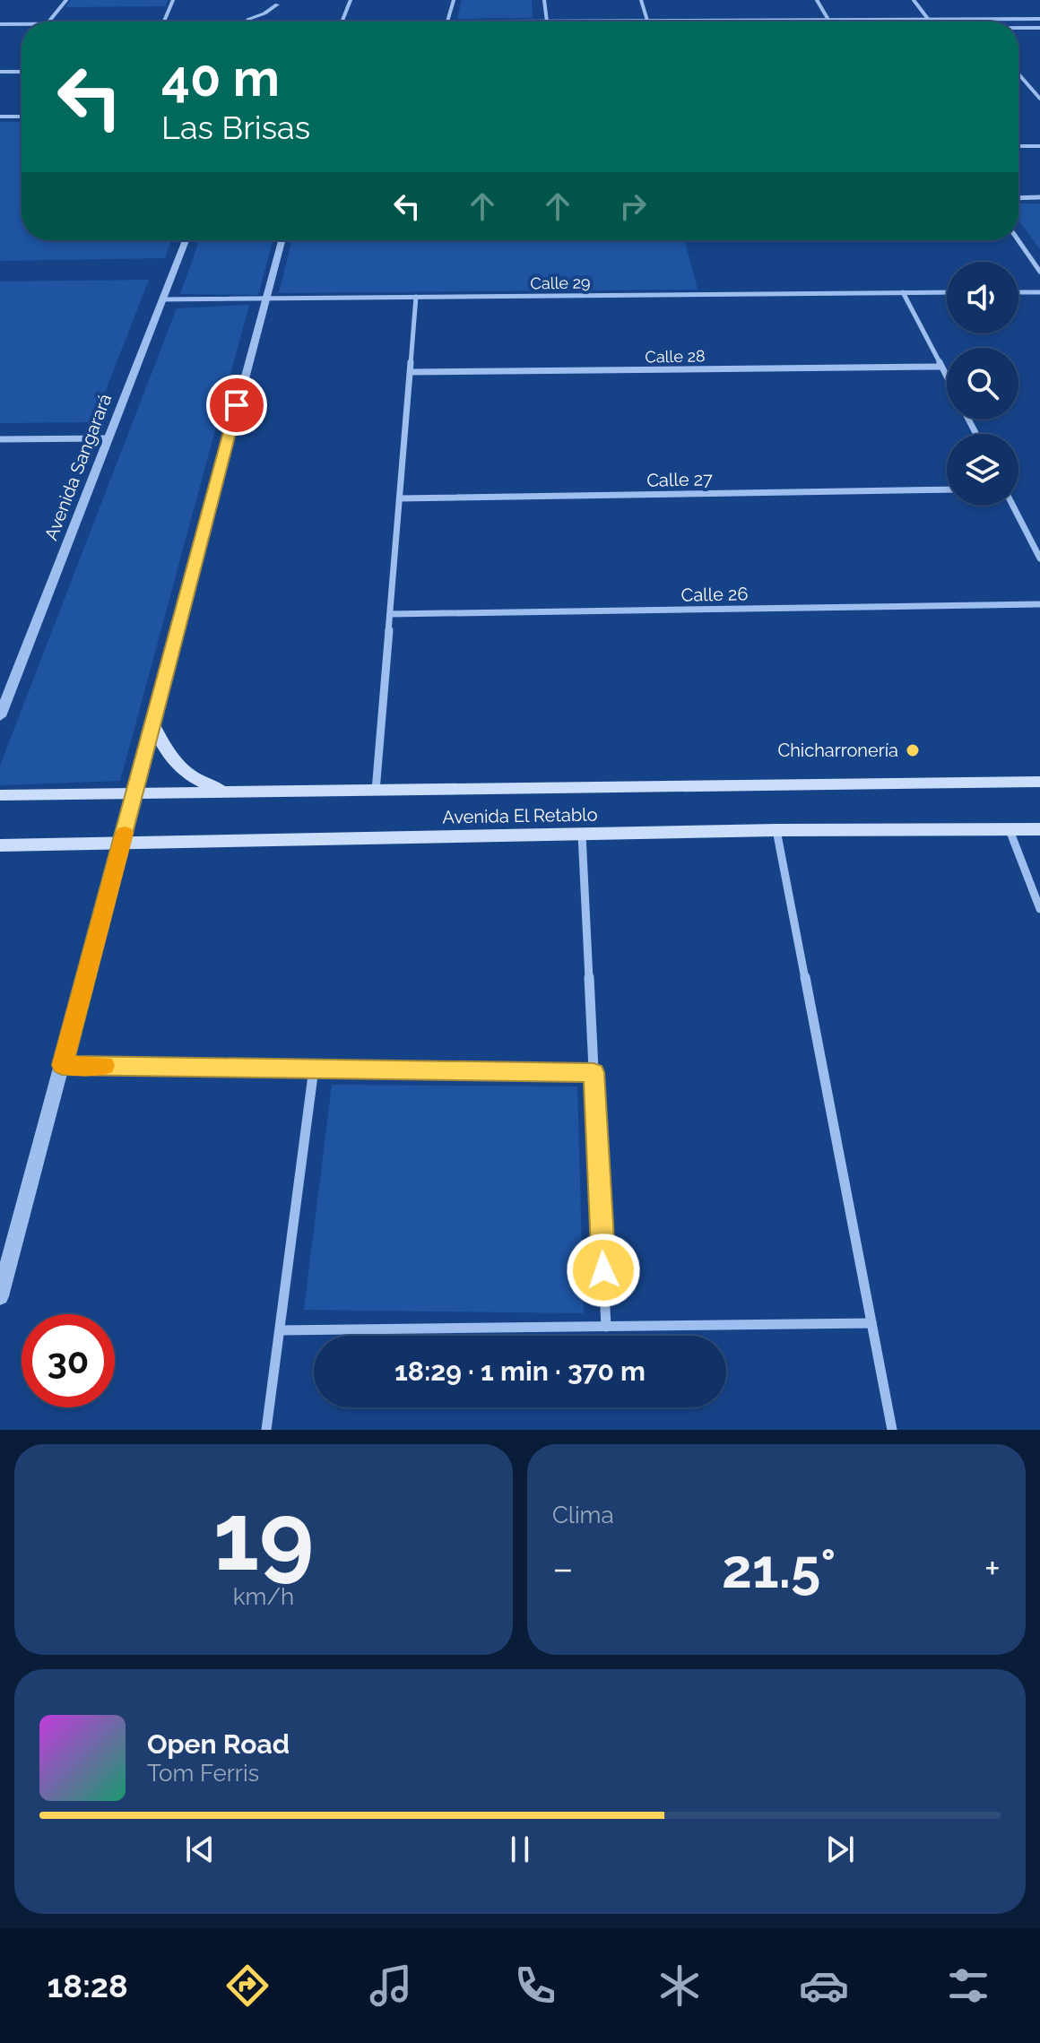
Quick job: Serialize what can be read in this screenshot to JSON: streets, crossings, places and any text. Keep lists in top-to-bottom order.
{
  "streets": {
    "main road": ["Avenida El Retablo"],
    "street": [
      "Calle 29",
      "Calle 28",
      "Avenida Sangarará",
      "Calle 27",
      "Calle 26"
    ]
  },
  "crossings": [
    ["Calle 29", "Avenida Sangarará"]
  ],
  "places": ["Chicharronería"],
  "page": {
    "turn": ["40 m", "Las Brisas"],
    "limit": "30",
    "trip": "18:29 · 1 min · 370 m",
    "tile": [
      ["19", "km/h"],
      "Clima"
    ],
    "heat": ["−", "21.5°", "+"],
    "song": ["Open Road", "Tom Ferris"],
    "tabs": "18:28"
  }
}
